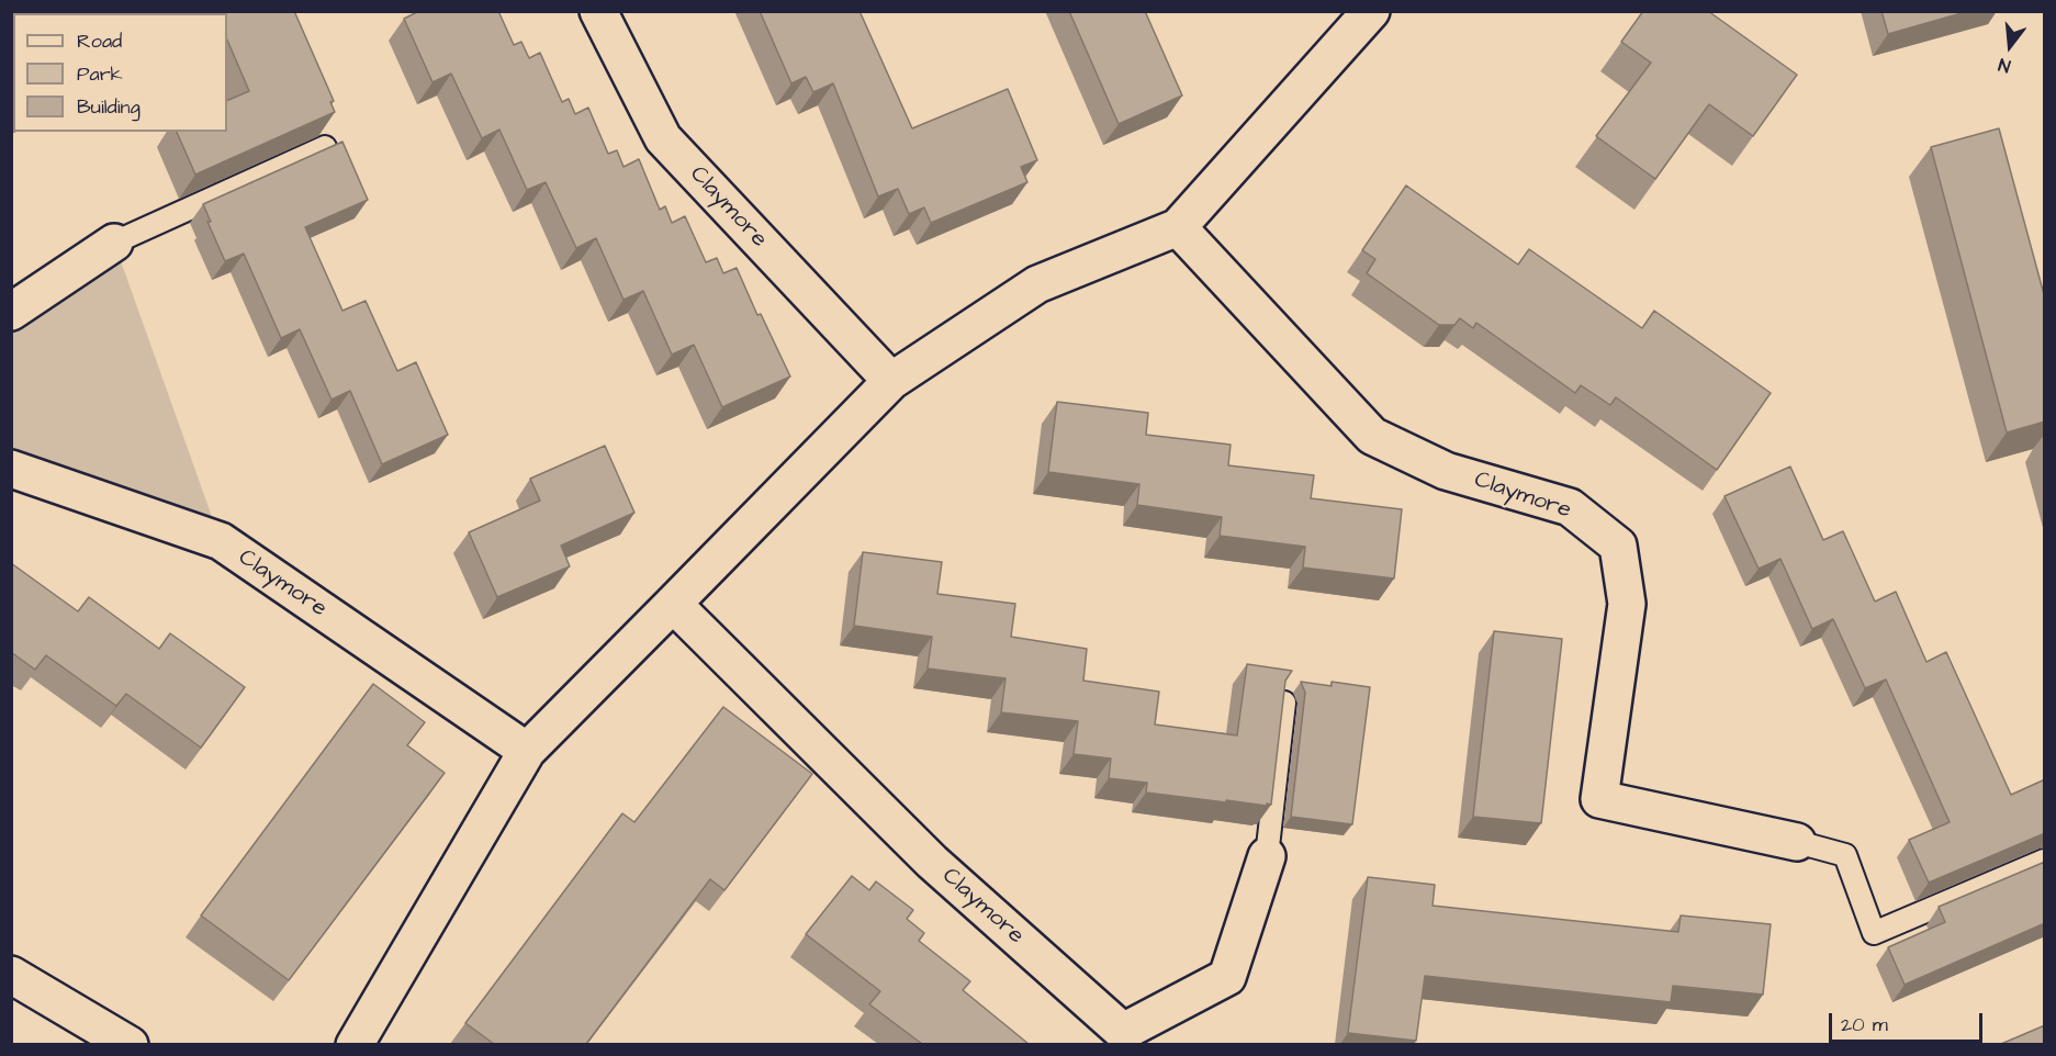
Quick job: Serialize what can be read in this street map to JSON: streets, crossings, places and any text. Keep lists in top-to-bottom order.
{
  "streets": {
    "street": ["Claymore"]
  },
  "legend": ["Road", "Park", "Building"],
  "scale_bar": "20 m",
  "north": "bottom"
}
